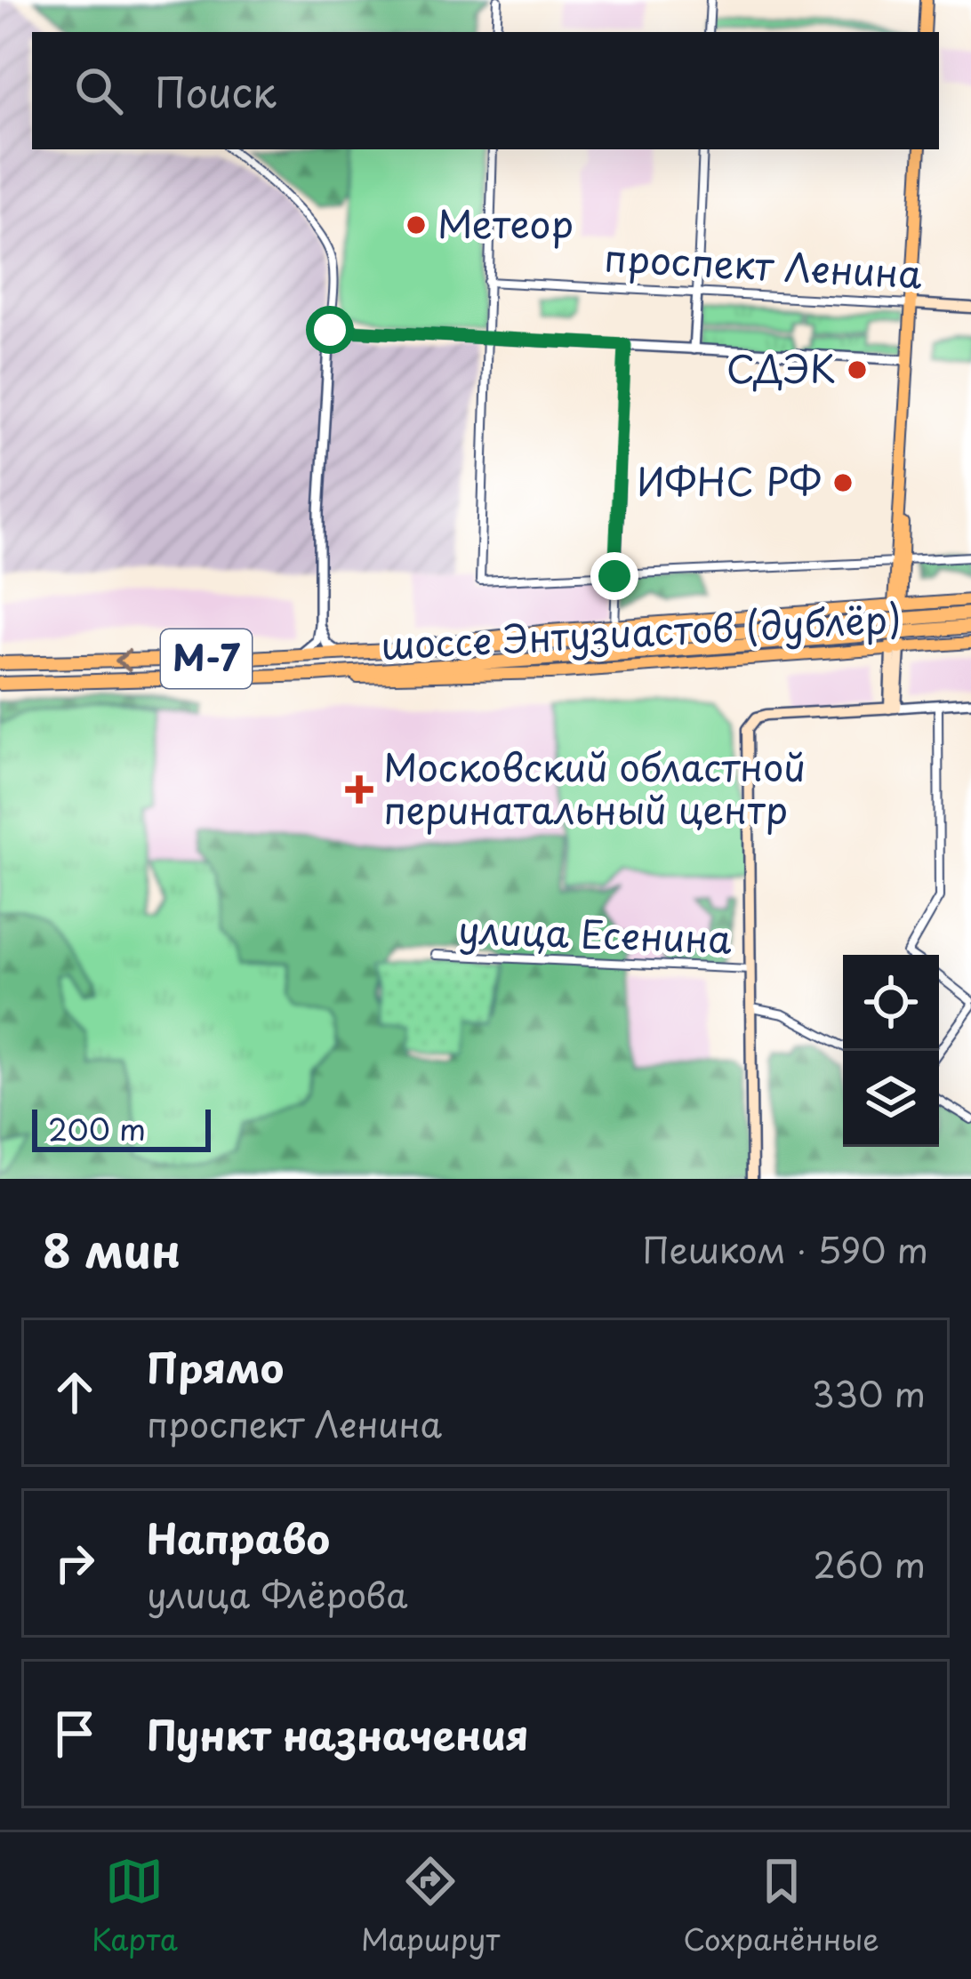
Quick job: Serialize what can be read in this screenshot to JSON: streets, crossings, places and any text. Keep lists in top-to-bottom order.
{
  "streets": {
    "highway": ["М-7"],
    "main road": ["проспект Ленина", "шоссе Энтузиастов (дублёр)"],
    "street": ["улица Есенина"]
  },
  "crossings": [
    ["шоссе Энтузиастов (дублёр)", "М-7"]
  ],
  "places": {
    "other": ["Метеор", "СДЭК", "ИФНС РФ"],
    "health": ["Московский областной перинатальный центр"]
  },
  "scale_bar": "200 m",
  "page": {
    "search": "Поиск",
    "scale": "200 m",
    "heading": ["8 мин", "Пешком · 590 m"],
    "list": [
      ["Прямо", "проспект Ленина", "330 m"],
      ["Направо", "улица Флёрова", "260 m"],
      "Пункт назначения"
    ],
    "nav": ["Карта", "Маршрут", "Сохранённые"]
  }
}
